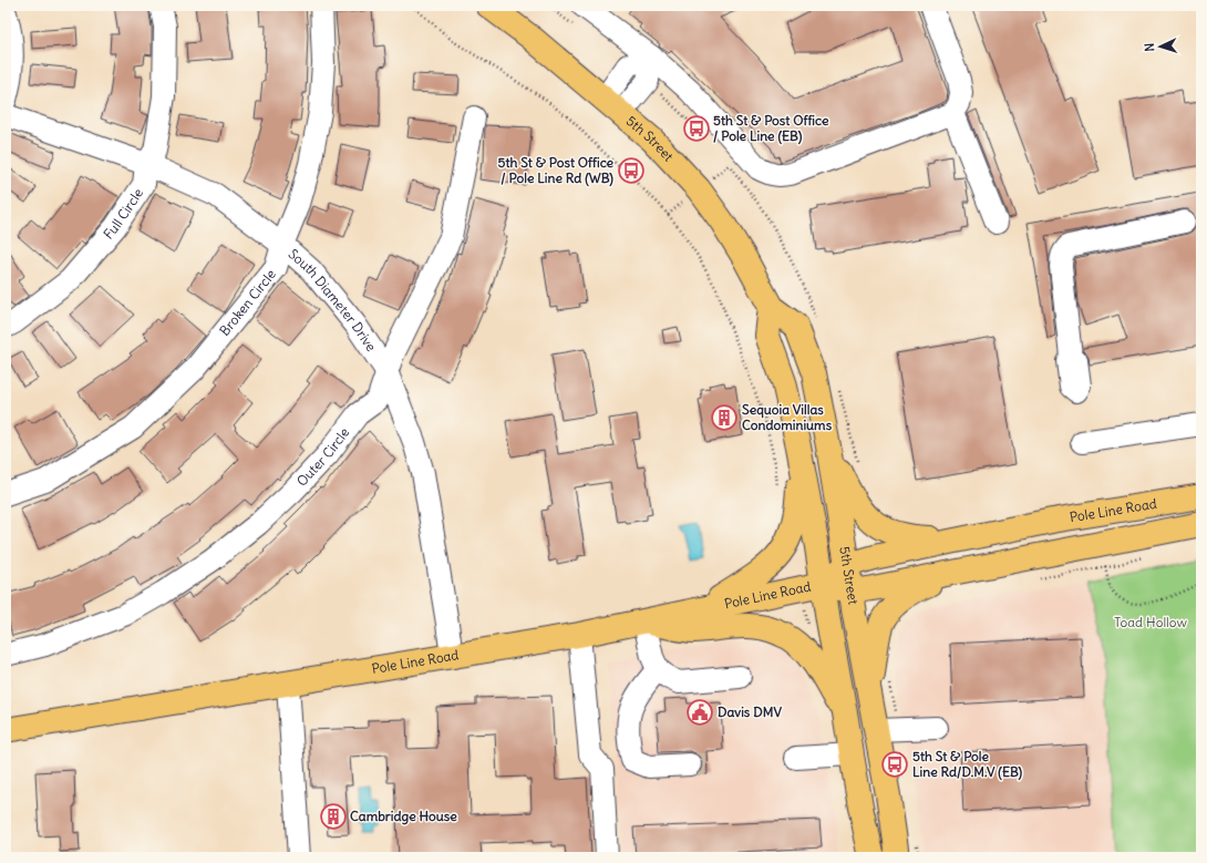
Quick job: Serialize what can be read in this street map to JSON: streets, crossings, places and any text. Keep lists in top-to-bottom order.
{
  "streets": {
    "main road": ["5th Street", "Pole Line Road"],
    "street": [
      "Full Circle",
      "South Diameter Drive",
      "Broken Circle",
      "Outer Circle"
    ]
  },
  "crossings": [
    ["5th Street", "Pole Line Road"],
    ["Full Circle", "South Diameter Drive"],
    ["South Diameter Drive", "Broken Circle"],
    ["South Diameter Drive", "Outer Circle"],
    ["South Diameter Drive", "Pole Line Road"]
  ],
  "parks": ["Toad Hollow"],
  "places": {
    "bus stop": ["5th St & Post Office / Pole Line (EB)", "5th St & Post Office / Pole Line Rd (WB)", "5th St & Pole Line Rd/D.M.V (EB)"],
    "building": ["Sequoia Villas Condominiums", "Cambridge House"],
    "public building": ["Davis DMV"]
  },
  "north": "left"
}
